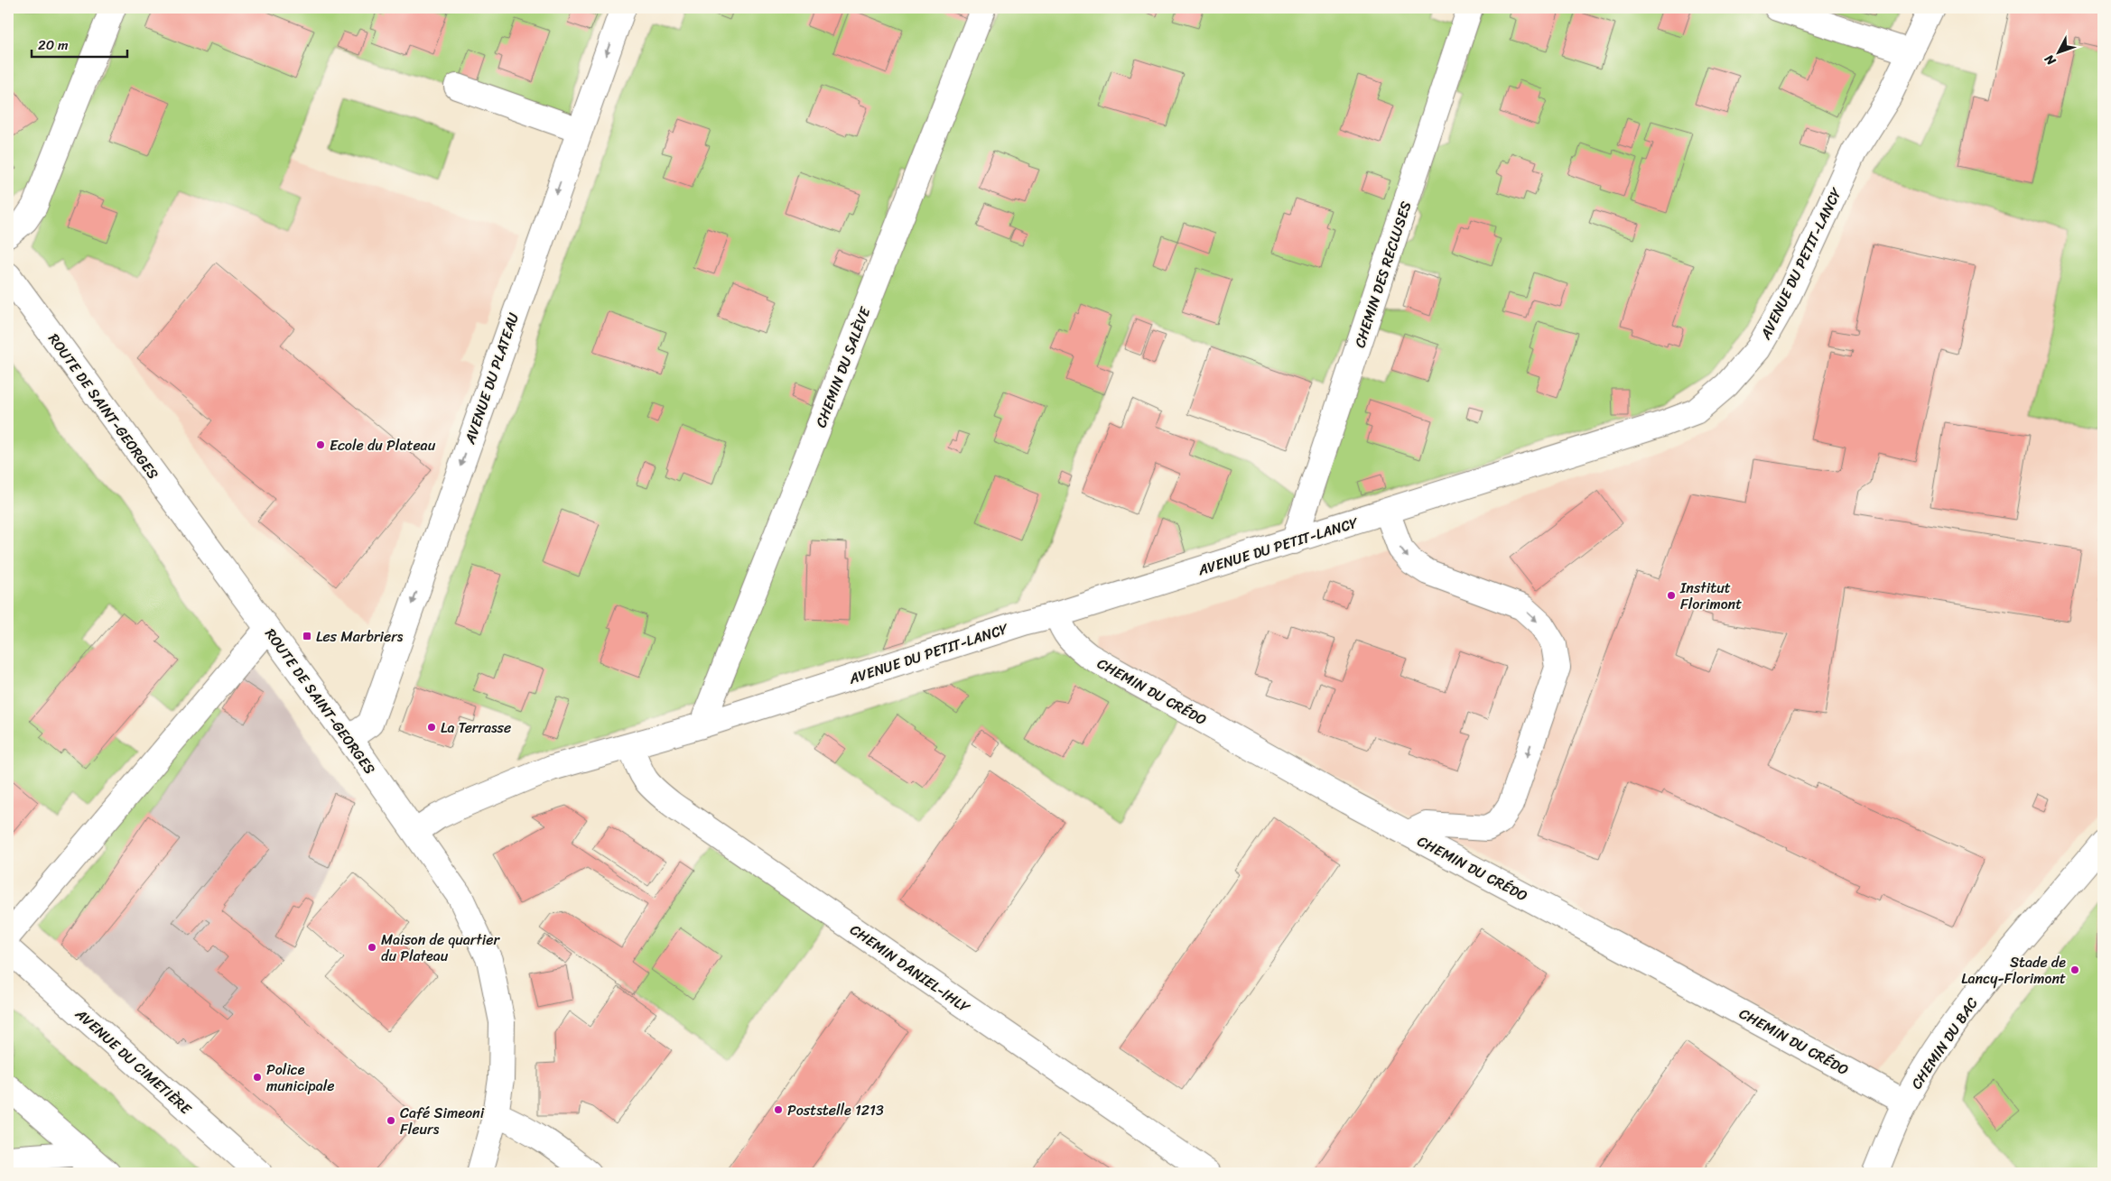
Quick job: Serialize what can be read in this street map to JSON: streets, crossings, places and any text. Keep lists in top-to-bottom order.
{
  "streets": {
    "street": [
      "AVENUE DU PETIT-LANCY",
      "CHEMIN DES RECLUSES",
      "CHEMIN DU SALÈVE",
      "AVENUE DU PLATEAU",
      "ROUTE DE SAINT-GEORGES",
      "CHEMIN DU CRÉDO",
      "CHEMIN DANIEL-IHLY",
      "CHEMIN DU BAC",
      "AVENUE DU CIMETIÈRE"
    ]
  },
  "crossings": [
    ["AVENUE DU PETIT-LANCY", "CHEMIN DES RECLUSES"],
    ["AVENUE DU PETIT-LANCY", "CHEMIN DU SALÈVE"],
    ["AVENUE DU PETIT-LANCY", "ROUTE DE SAINT-GEORGES"],
    ["AVENUE DU PETIT-LANCY", "CHEMIN DU CRÉDO"],
    ["AVENUE DU PETIT-LANCY", "CHEMIN DANIEL-IHLY"],
    ["AVENUE DU PLATEAU", "ROUTE DE SAINT-GEORGES"],
    ["CHEMIN DU CRÉDO", "CHEMIN DU BAC"]
  ],
  "one_way": ["AVENUE DU PLATEAU"],
  "places": {
    "other": [
      "Ecole du Plateau",
      "Institut Florimont",
      "La Terrasse",
      "Maison de quartier du Plateau",
      "Stade de Lancy-Florimont",
      "Police municipale",
      "Poststelle 1213",
      "Café Simeoni Fleurs"
    ],
    "transit": ["Les Marbriers"]
  },
  "scale_bar": "20 m",
  "north": "bottom left"
}
